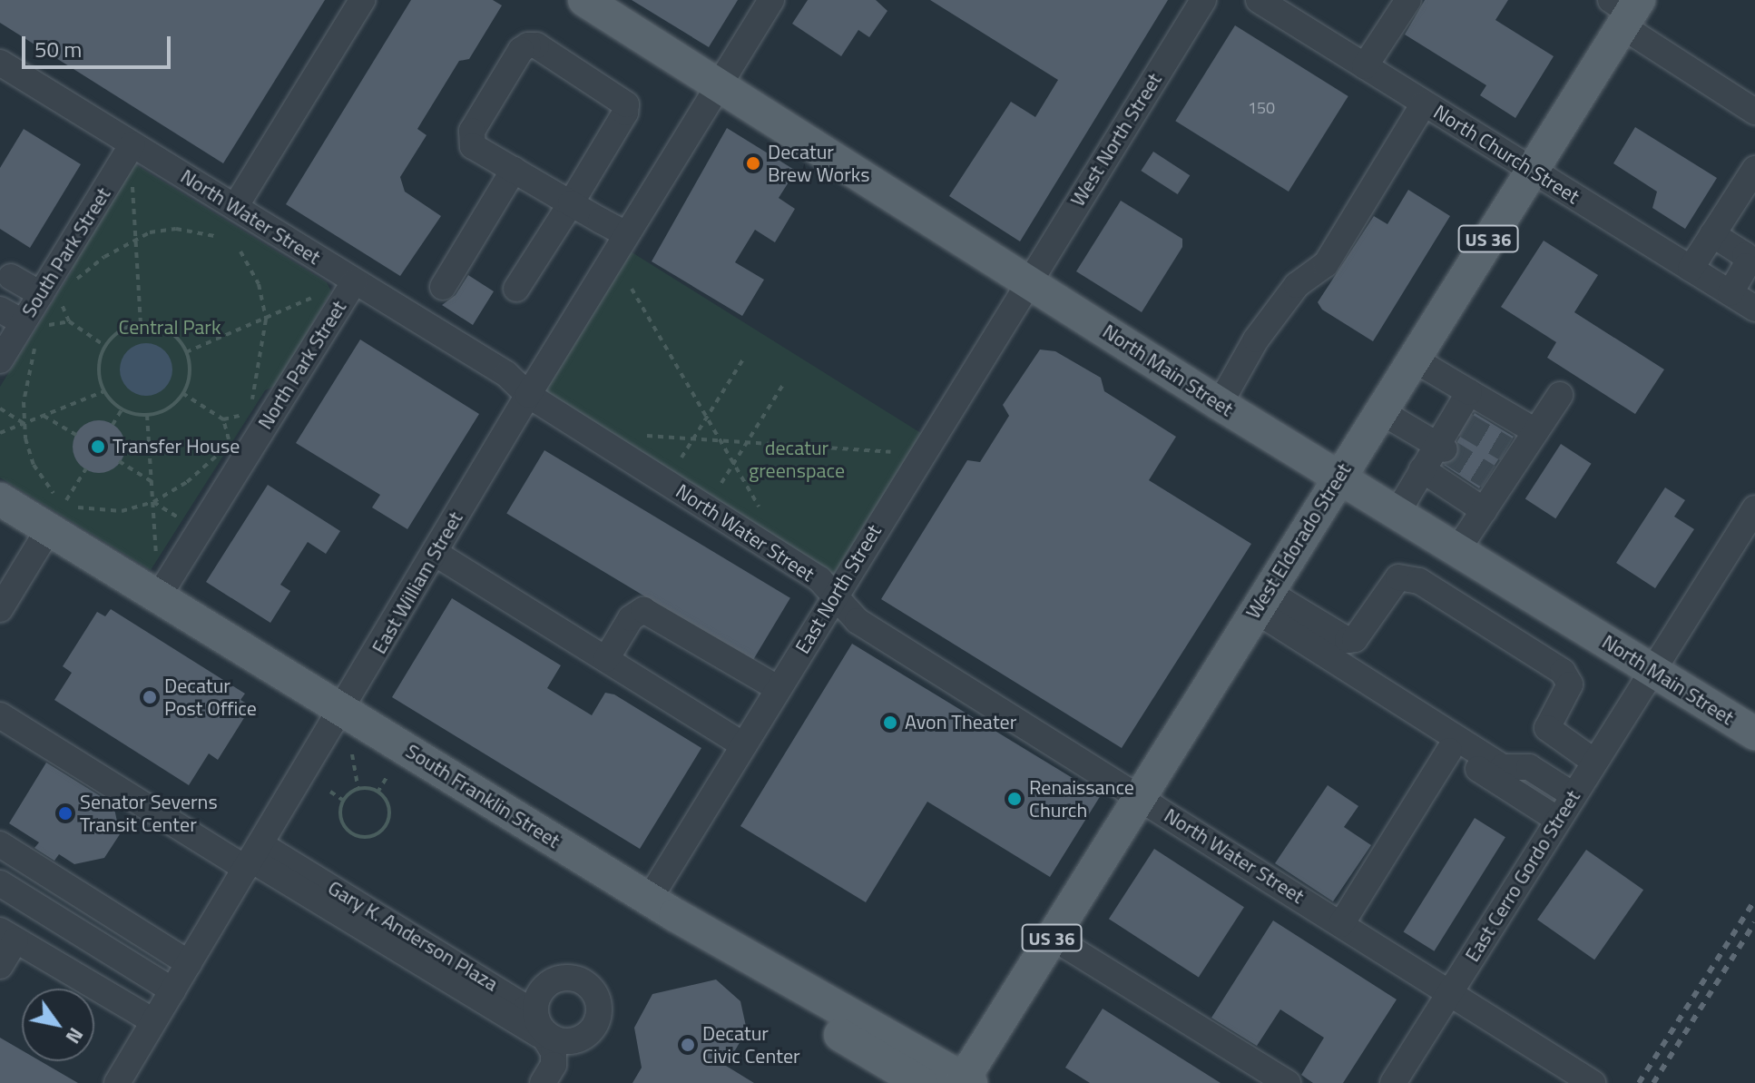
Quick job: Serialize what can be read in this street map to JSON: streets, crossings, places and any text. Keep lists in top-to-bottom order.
{
  "streets": {
    "main road": [
      "US 36",
      "North Main Street",
      "West Eldorado Street",
      "South Franklin Street"
    ],
    "street": [
      "West North Street",
      "North Church Street",
      "North Water Street",
      "South Park Street",
      "North Park Street",
      "East William Street",
      "East North Street",
      "East Cerro Gordo Street",
      "Gary K. Anderson Plaza"
    ]
  },
  "crossings": [
    ["West North Street", "North Main Street"],
    ["West North Street", "East North Street"],
    ["North Church Street", "West Eldorado Street"],
    ["North Water Street", "South Park Street"],
    ["North Water Street", "North Park Street"],
    ["North Water Street", "West Eldorado Street"],
    ["North Water Street", "East William Street"],
    ["North Water Street", "East North Street"],
    ["North Water Street", "East Cerro Gordo Street"],
    ["North Park Street", "South Franklin Street"],
    ["North Main Street", "West Eldorado Street"],
    ["North Main Street", "East William Street"],
    ["North Main Street", "East North Street"],
    ["North Main Street", "East Cerro Gordo Street"],
    ["West Eldorado Street", "South Franklin Street"],
    ["East William Street", "South Franklin Street"],
    ["East William Street", "Gary K. Anderson Plaza"],
    ["East North Street", "South Franklin Street"]
  ],
  "parks": ["Central Park", "decatur greenspace"],
  "places": [
    "Decatur Brew Works",
    "Transfer House",
    "Decatur Post Office",
    "Avon Theater",
    "Renaissance Church",
    "Senator Severns Transit Center",
    "Decatur Civic Center"
  ],
  "house_numbers": ["150"],
  "scale_bar": "50 m",
  "north": "bottom right"
}
